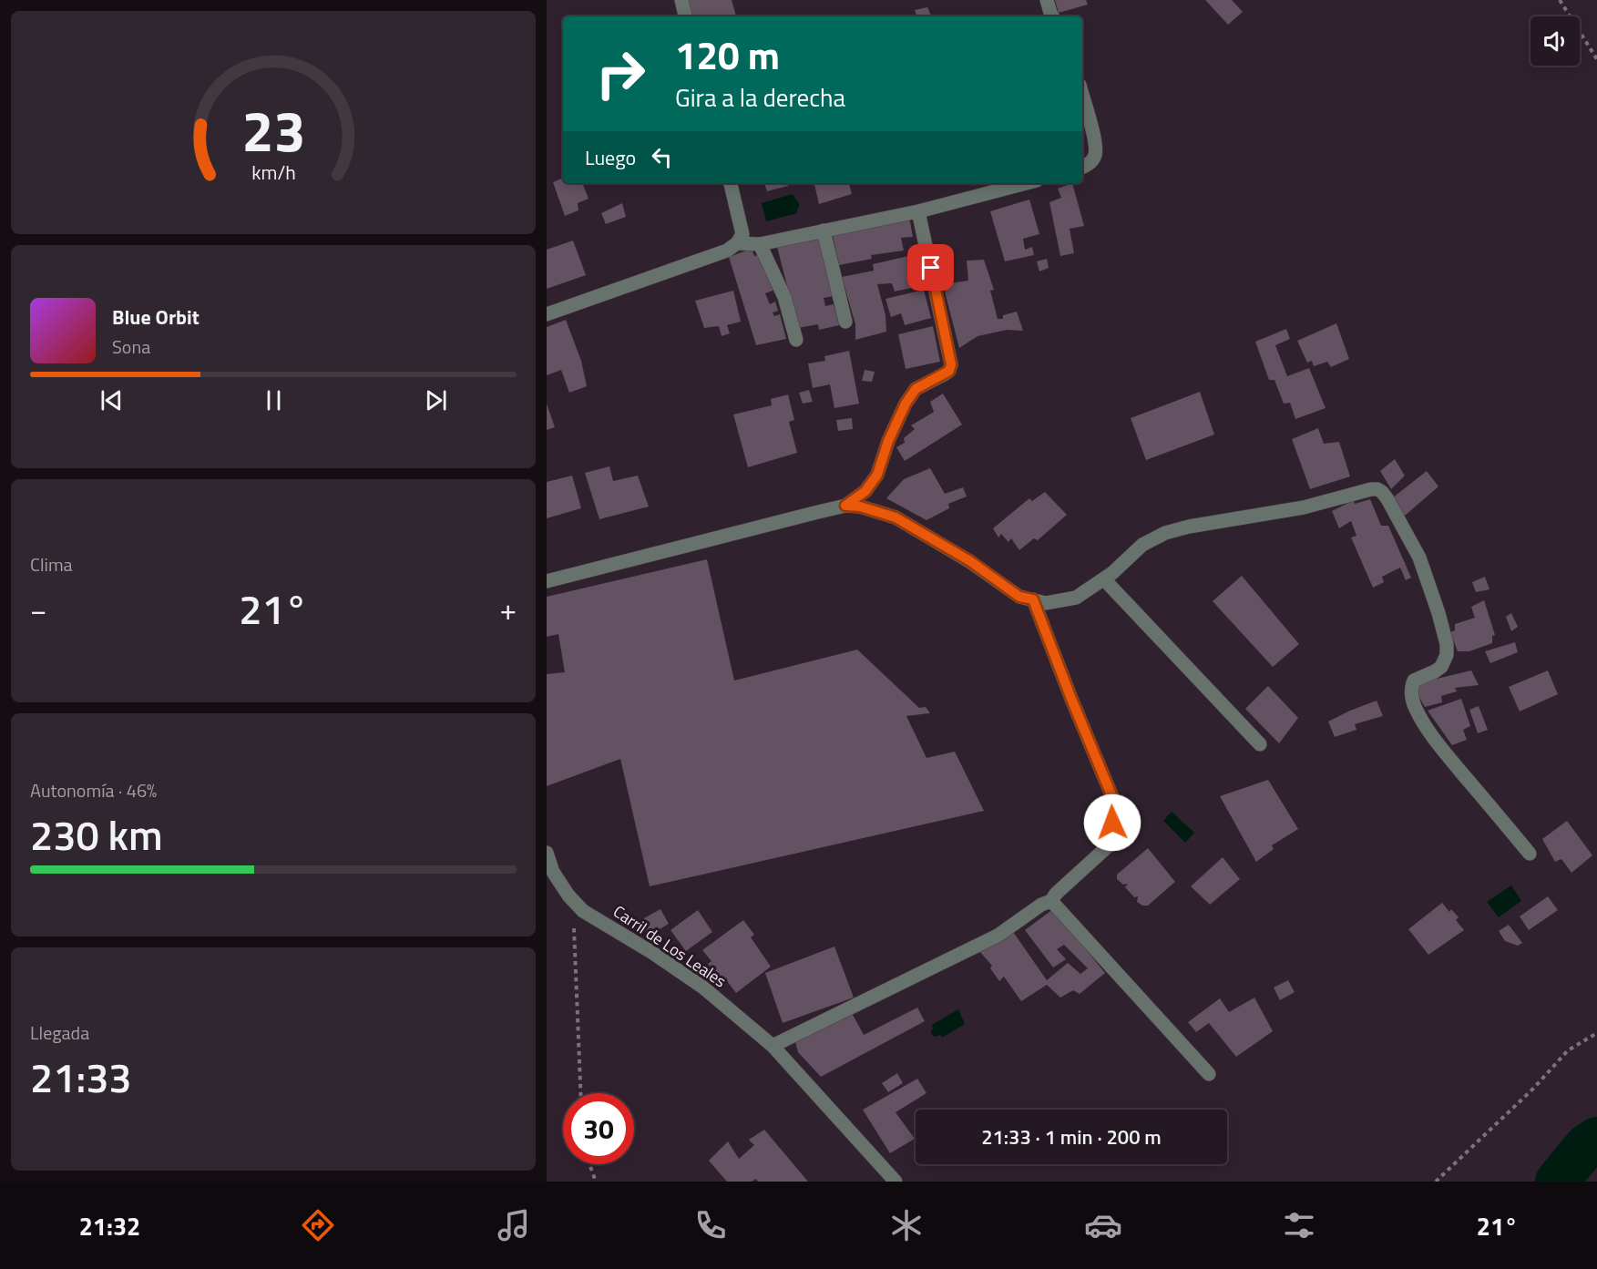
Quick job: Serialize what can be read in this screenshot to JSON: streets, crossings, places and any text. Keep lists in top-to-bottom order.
{
  "streets": {
    "street": ["Carril de Los Leales"]
  },
  "page": {
    "turn": ["120 m", "Gira a la derecha"],
    "then": "Luego",
    "song": ["Blue Orbit", "Sona"],
    "tile": [
      "Clima",
      ["Autonomía · 46%", "230 km"],
      ["Llegada", "21:33"]
    ],
    "heat": ["−", "21°", "+"],
    "limit": "30",
    "trip": "21:33 · 1 min · 200 m",
    "tabs": ["21:32", "21°"],
    "gauge": ["23", "km/h"]
  }
}
